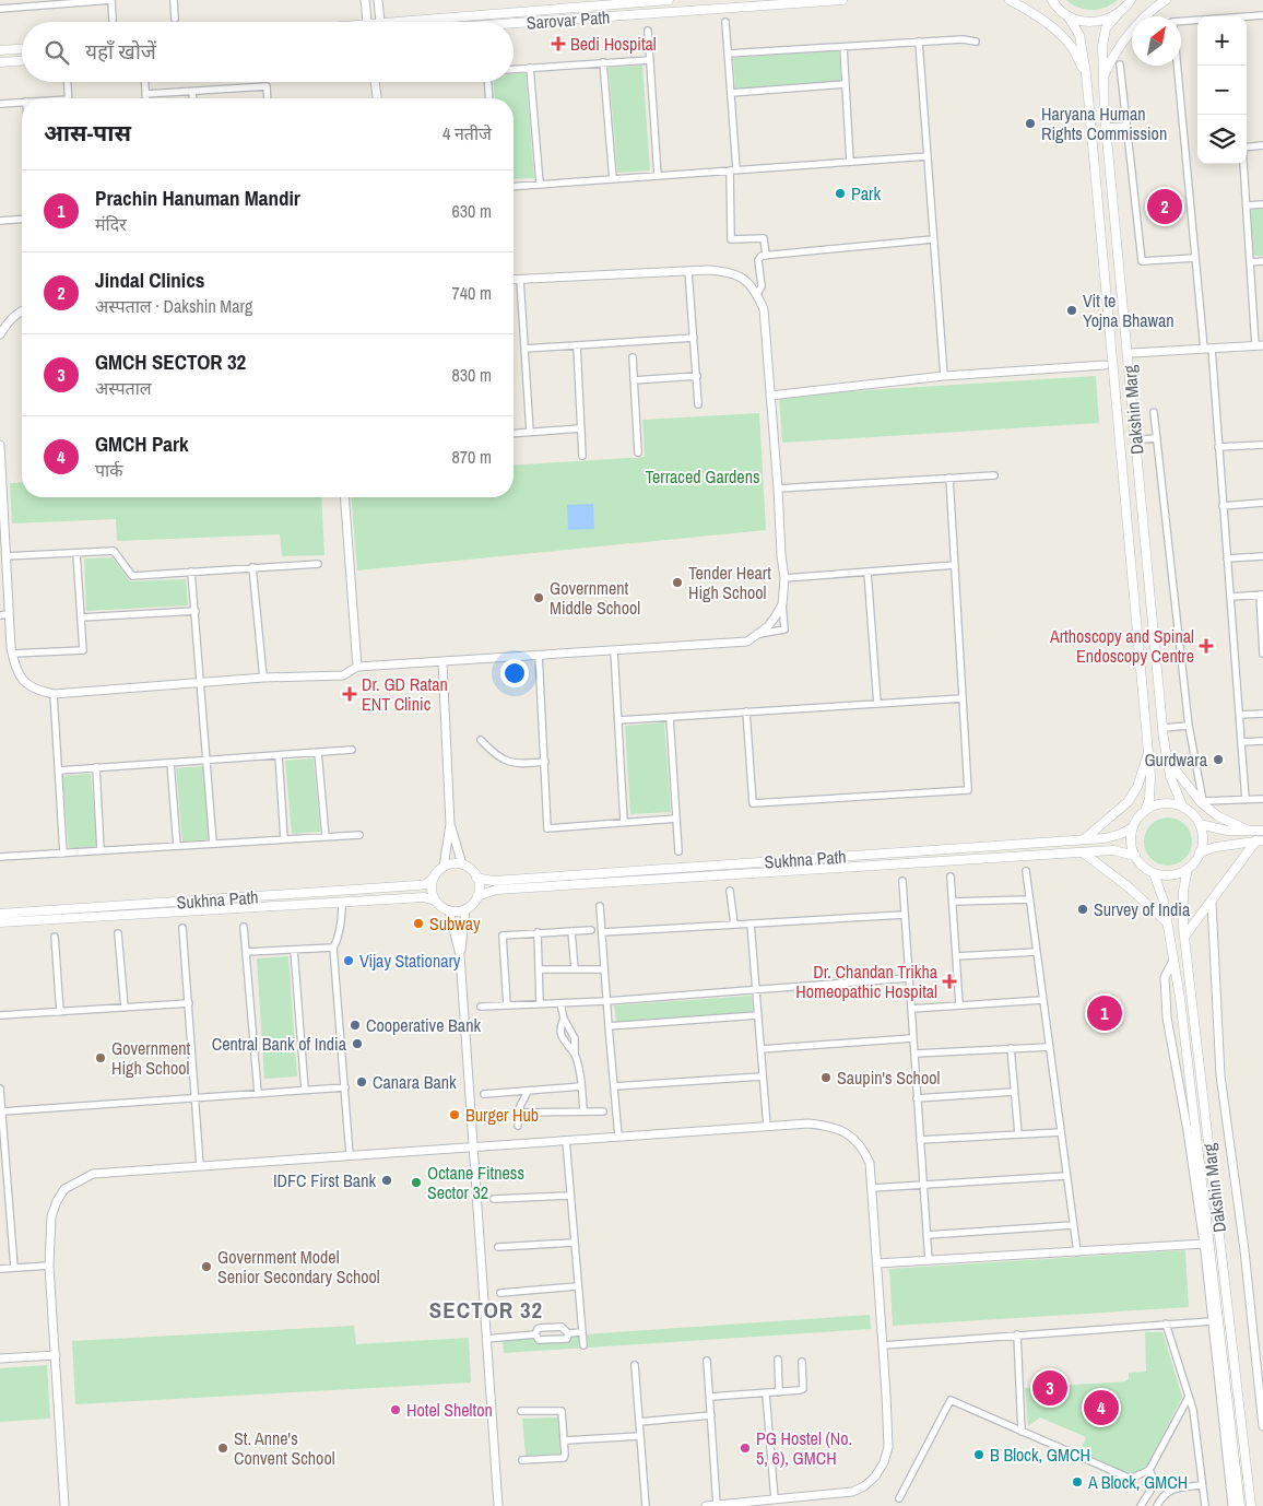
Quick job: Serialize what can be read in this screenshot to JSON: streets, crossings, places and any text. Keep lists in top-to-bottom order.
{
  "streets": {
    "main road": ["Sarovar Path", "Dakshin Marg", "Sukhna Path"]
  },
  "crossings": [
    ["Dakshin Marg", "Sukhna Path"]
  ],
  "districts": ["SECTOR 32"],
  "parks": ["Terraced Gardens"],
  "places": {
    "health": [
      "Bedi Hospital",
      "Arthoscopy and Spinal Endoscopy Centre",
      "Dr. GD Ratan ENT Clinic",
      "Dr. Chandan Trikha Homeopathic Hospital"
    ],
    "other": [
      "Haryana Human Rights Commission",
      "Park",
      "Vit te Yojna Bhawan",
      "Tender Heart High School",
      "Government Middle School",
      "Gurdwara",
      "Survey of India",
      "Subway",
      "Vijay Stationary",
      "Cooperative Bank",
      "Central Bank of India",
      "Government High School",
      "Saupin's School",
      "Canara Bank",
      "Burger Hub",
      "IDFC First Bank",
      "Octane Fitness Sector 32",
      "Government Model Senior Secondary School",
      "Hotel Shelton",
      "St. Anne's Convent School",
      "PG Hostel (No. 5, 6), GMCH",
      "B Block, GMCH",
      "A Block, GMCH"
    ]
  },
  "north": "top right",
  "page": {
    "map_buttons": ["+", "−"],
    "search": "यहाँ खोजें",
    "heading": ["आस-पास", "4 नतीजे"],
    "list": [
      {
        "mark": "1",
        "name": "Prachin Hanuman Mandir",
        "note": "मंदिर",
        "value": "630 m"
      },
      {
        "mark": "2",
        "name": "Jindal Clinics",
        "note": "अस्पताल · Dakshin Marg",
        "value": "740 m"
      },
      {
        "mark": "3",
        "name": "GMCH SECTOR 32",
        "note": "अस्पताल",
        "value": "830 m"
      },
      {
        "mark": "4",
        "name": "GMCH Park",
        "note": "पार्क",
        "value": "870 m"
      }
    ],
    "pins": [
      "2",
      "1",
      "3",
      "4"
    ]
  }
}
